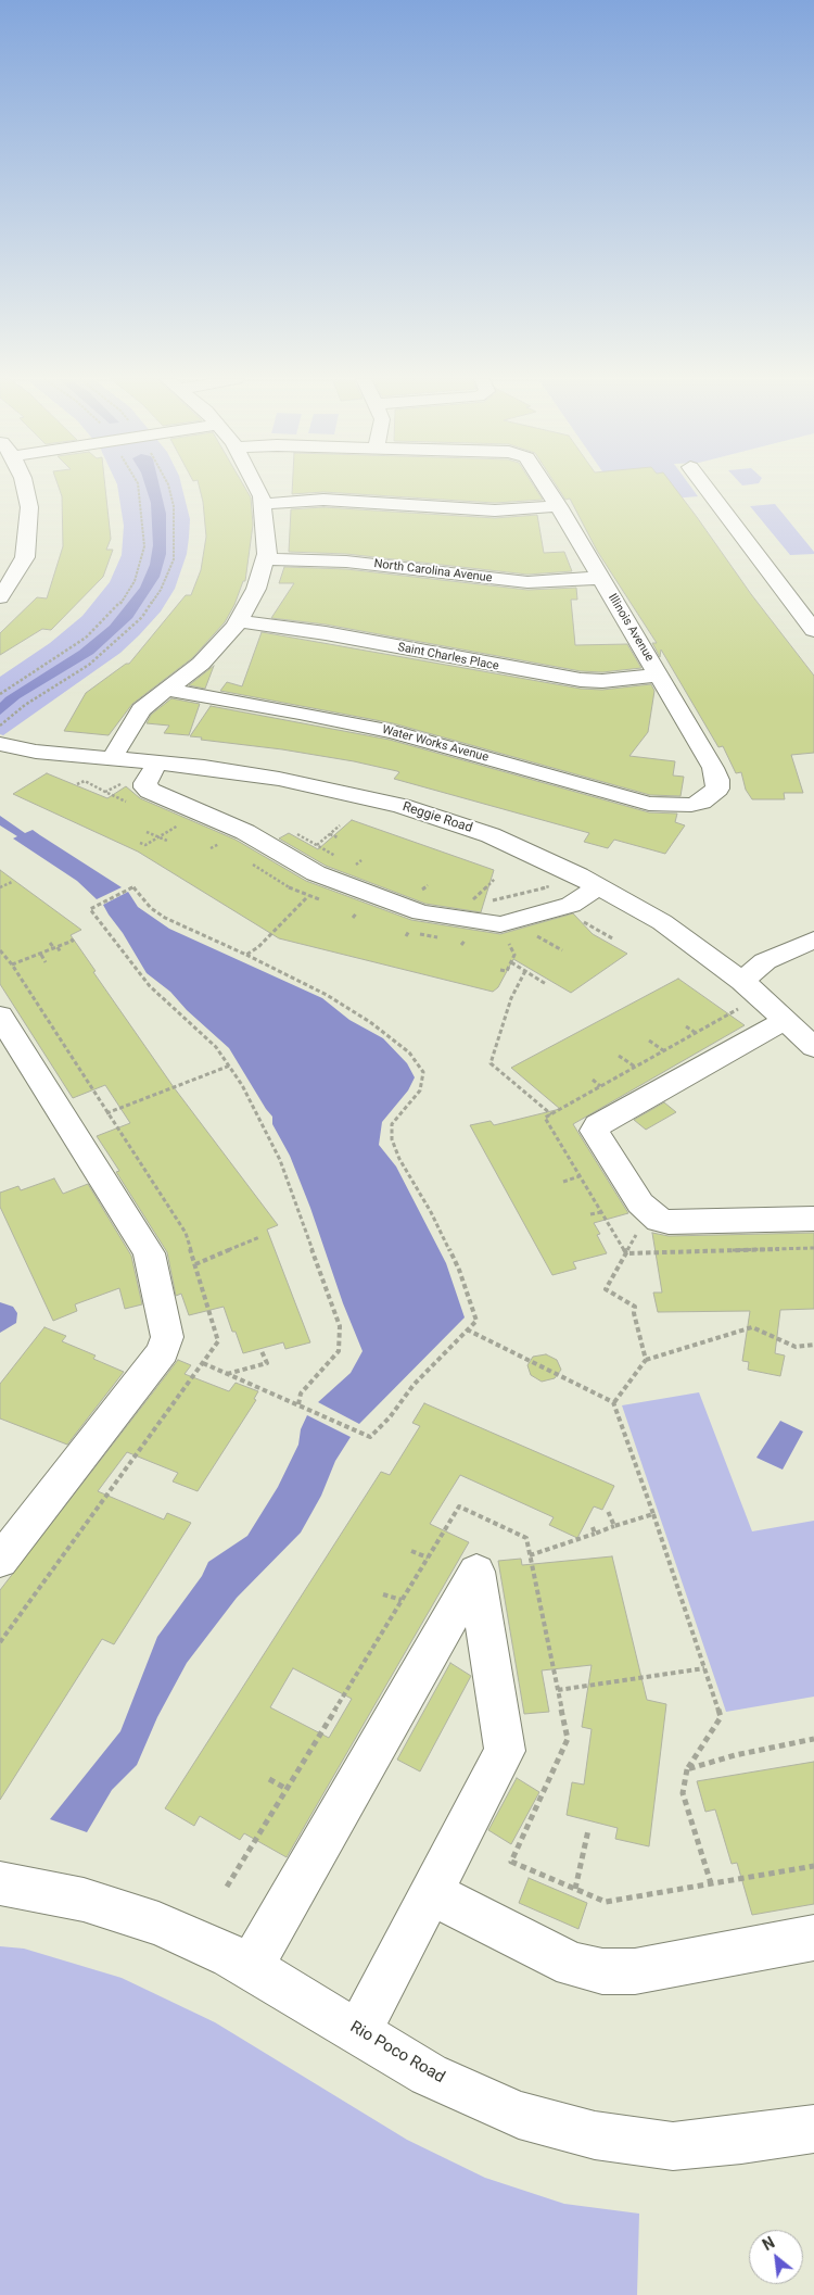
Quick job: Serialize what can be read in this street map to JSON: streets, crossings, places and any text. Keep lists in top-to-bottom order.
{
  "streets": {
    "street": [
      "North Carolina Avenue",
      "Illinois Avenue",
      "Saint Charles Place",
      "Water Works Avenue",
      "Reggie Road",
      "Rio Poco Road"
    ]
  },
  "crossings": [
    ["North Carolina Avenue", "Illinois Avenue"],
    ["Illinois Avenue", "Saint Charles Place"],
    ["Illinois Avenue", "Water Works Avenue"]
  ],
  "north": "top left"
}
